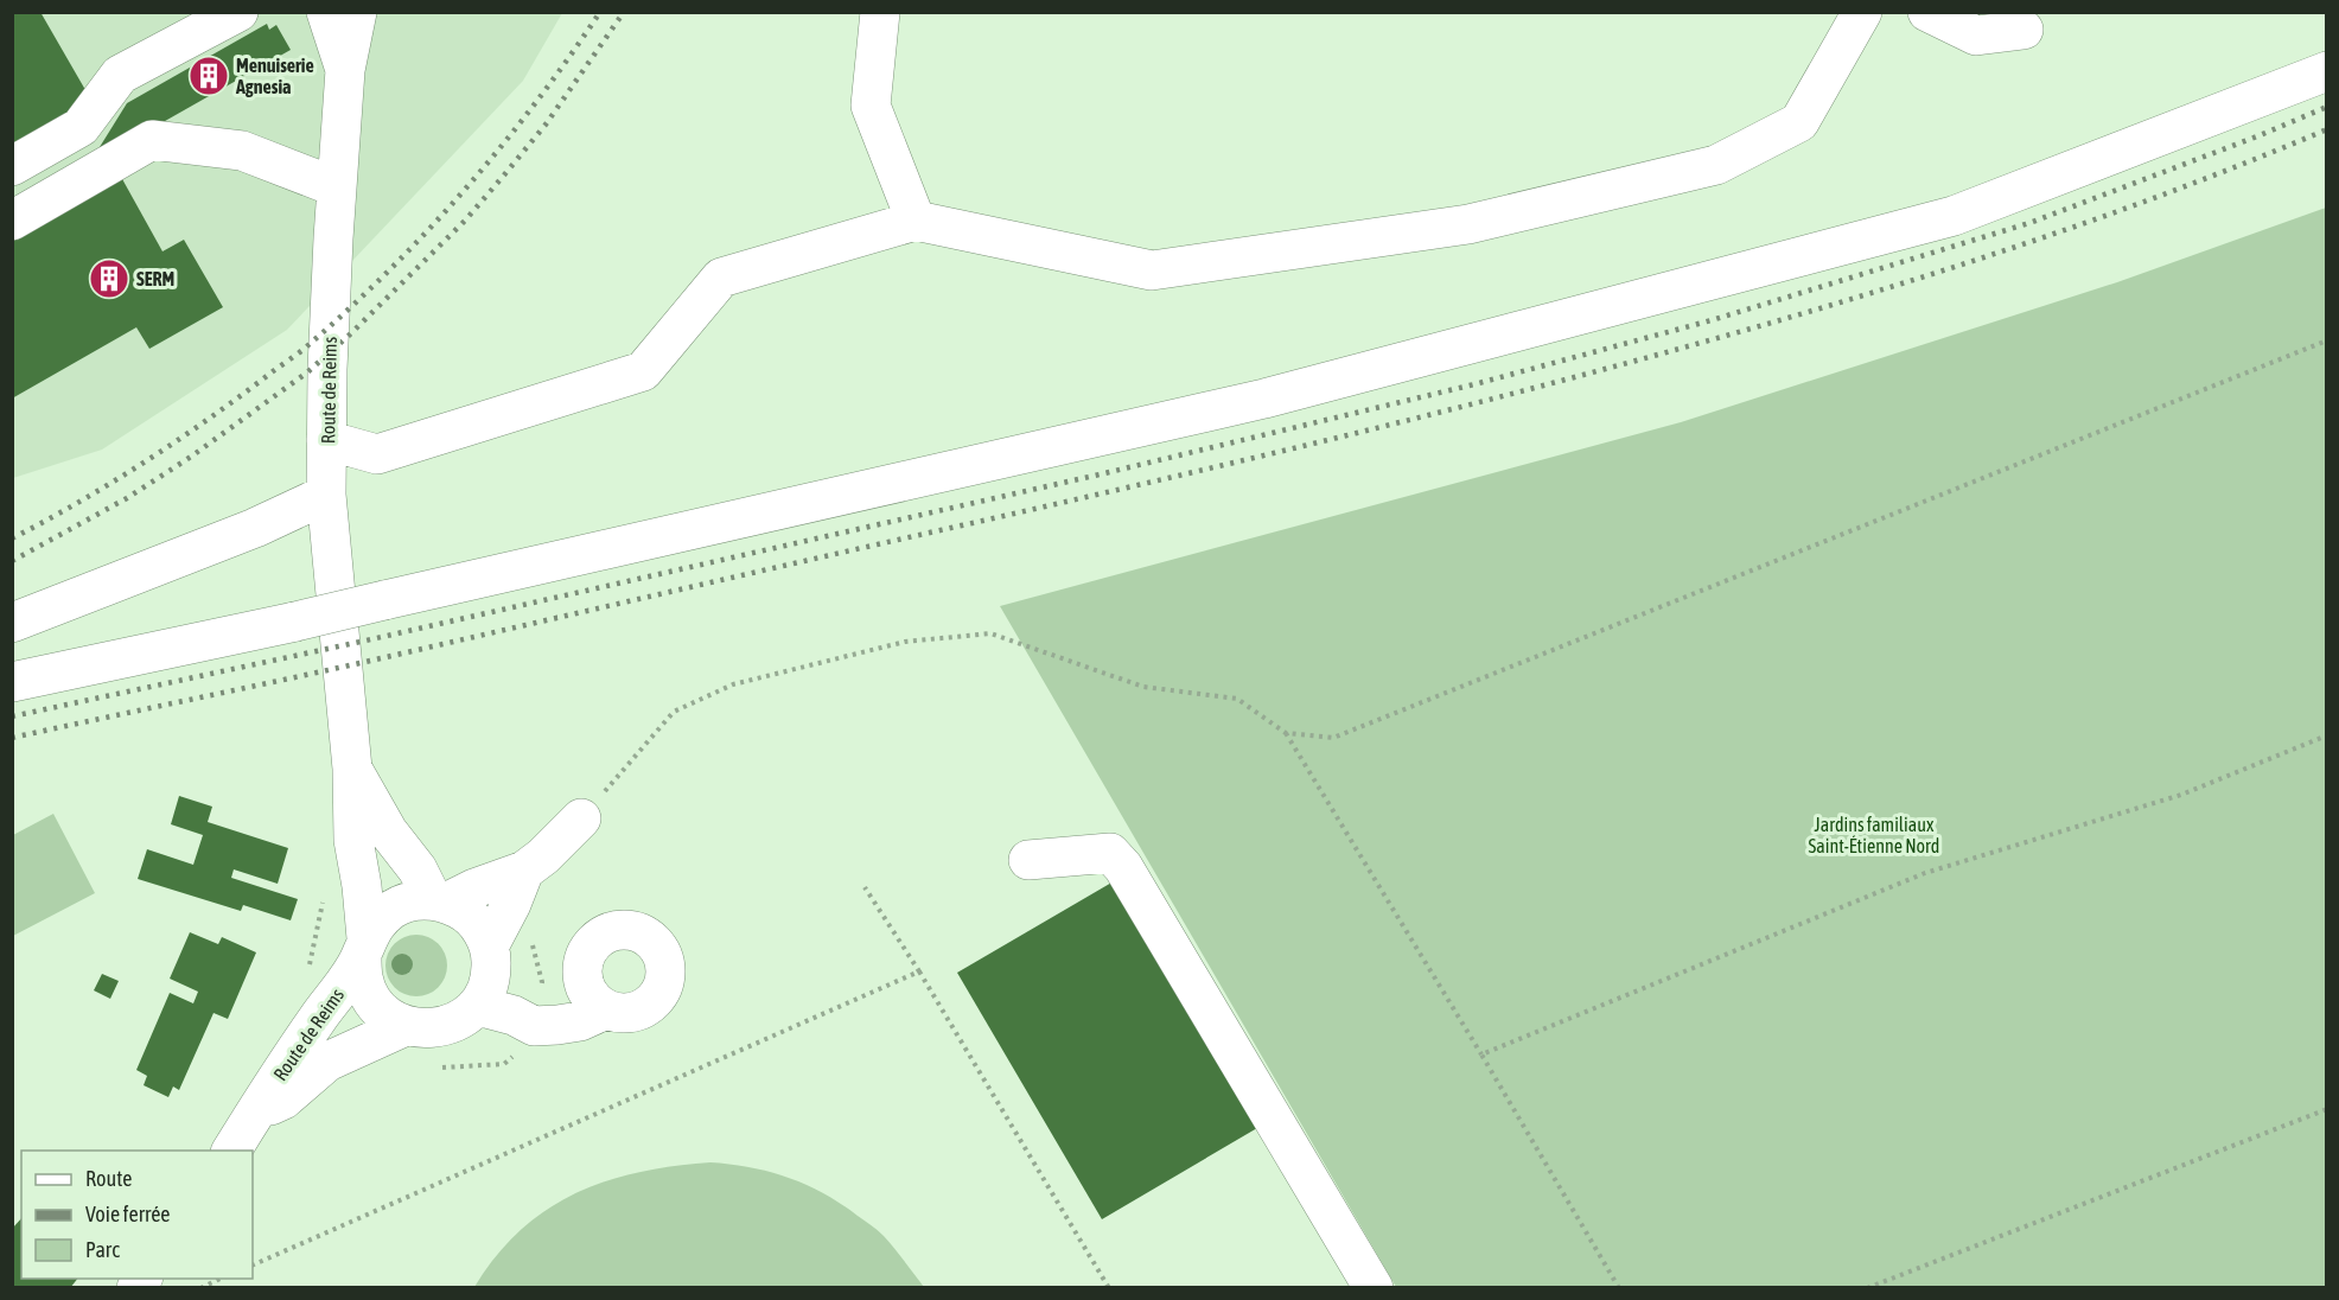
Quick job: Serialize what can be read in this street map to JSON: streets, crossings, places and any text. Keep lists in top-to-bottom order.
{
  "streets": {
    "street": ["Route de Reims"]
  },
  "parks": ["Jardins familiaux Saint-Étienne Nord"],
  "places": {
    "building": ["Menuiserie Agnesia", "SERM"]
  },
  "legend": ["Route", "Voie ferrée", "Parc"]
}
